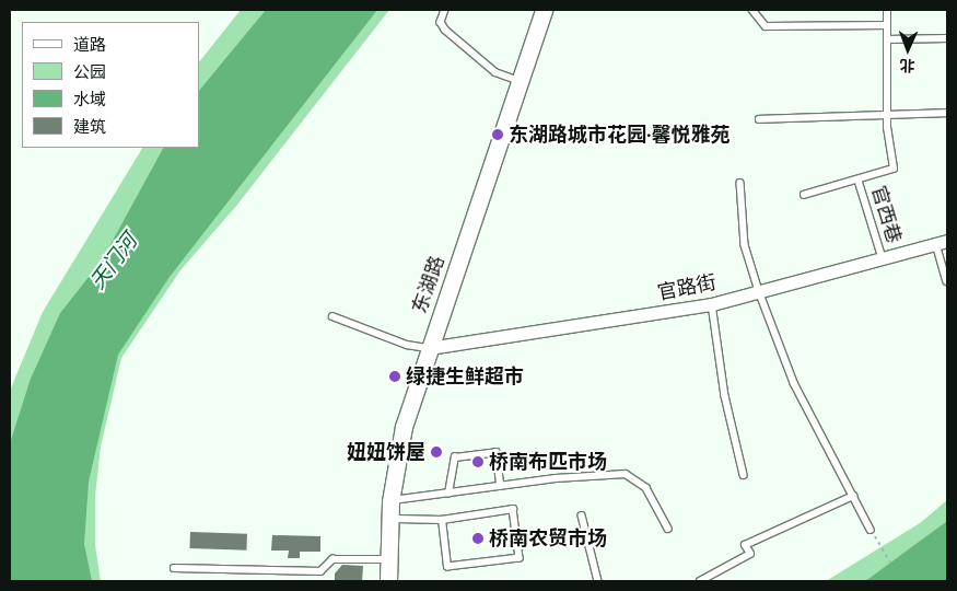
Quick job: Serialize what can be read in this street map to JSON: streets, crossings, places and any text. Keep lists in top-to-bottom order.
{
  "streets": {
    "main road": ["东湖路"],
    "street": ["官路街"],
    "lane": ["官西巷"]
  },
  "crossings": [
    ["官西巷", "官路街"],
    ["东湖路", "官路街"]
  ],
  "water": ["天门河"],
  "places": [
    "东湖路城市花园·馨悦雅苑",
    "绿捷生鲜超市",
    "妞妞饼屋",
    "桥南布匹市场",
    "桥南农贸市场"
  ],
  "legend": [
    "道路",
    "公园",
    "水域",
    "建筑"
  ],
  "north": "bottom"
}
